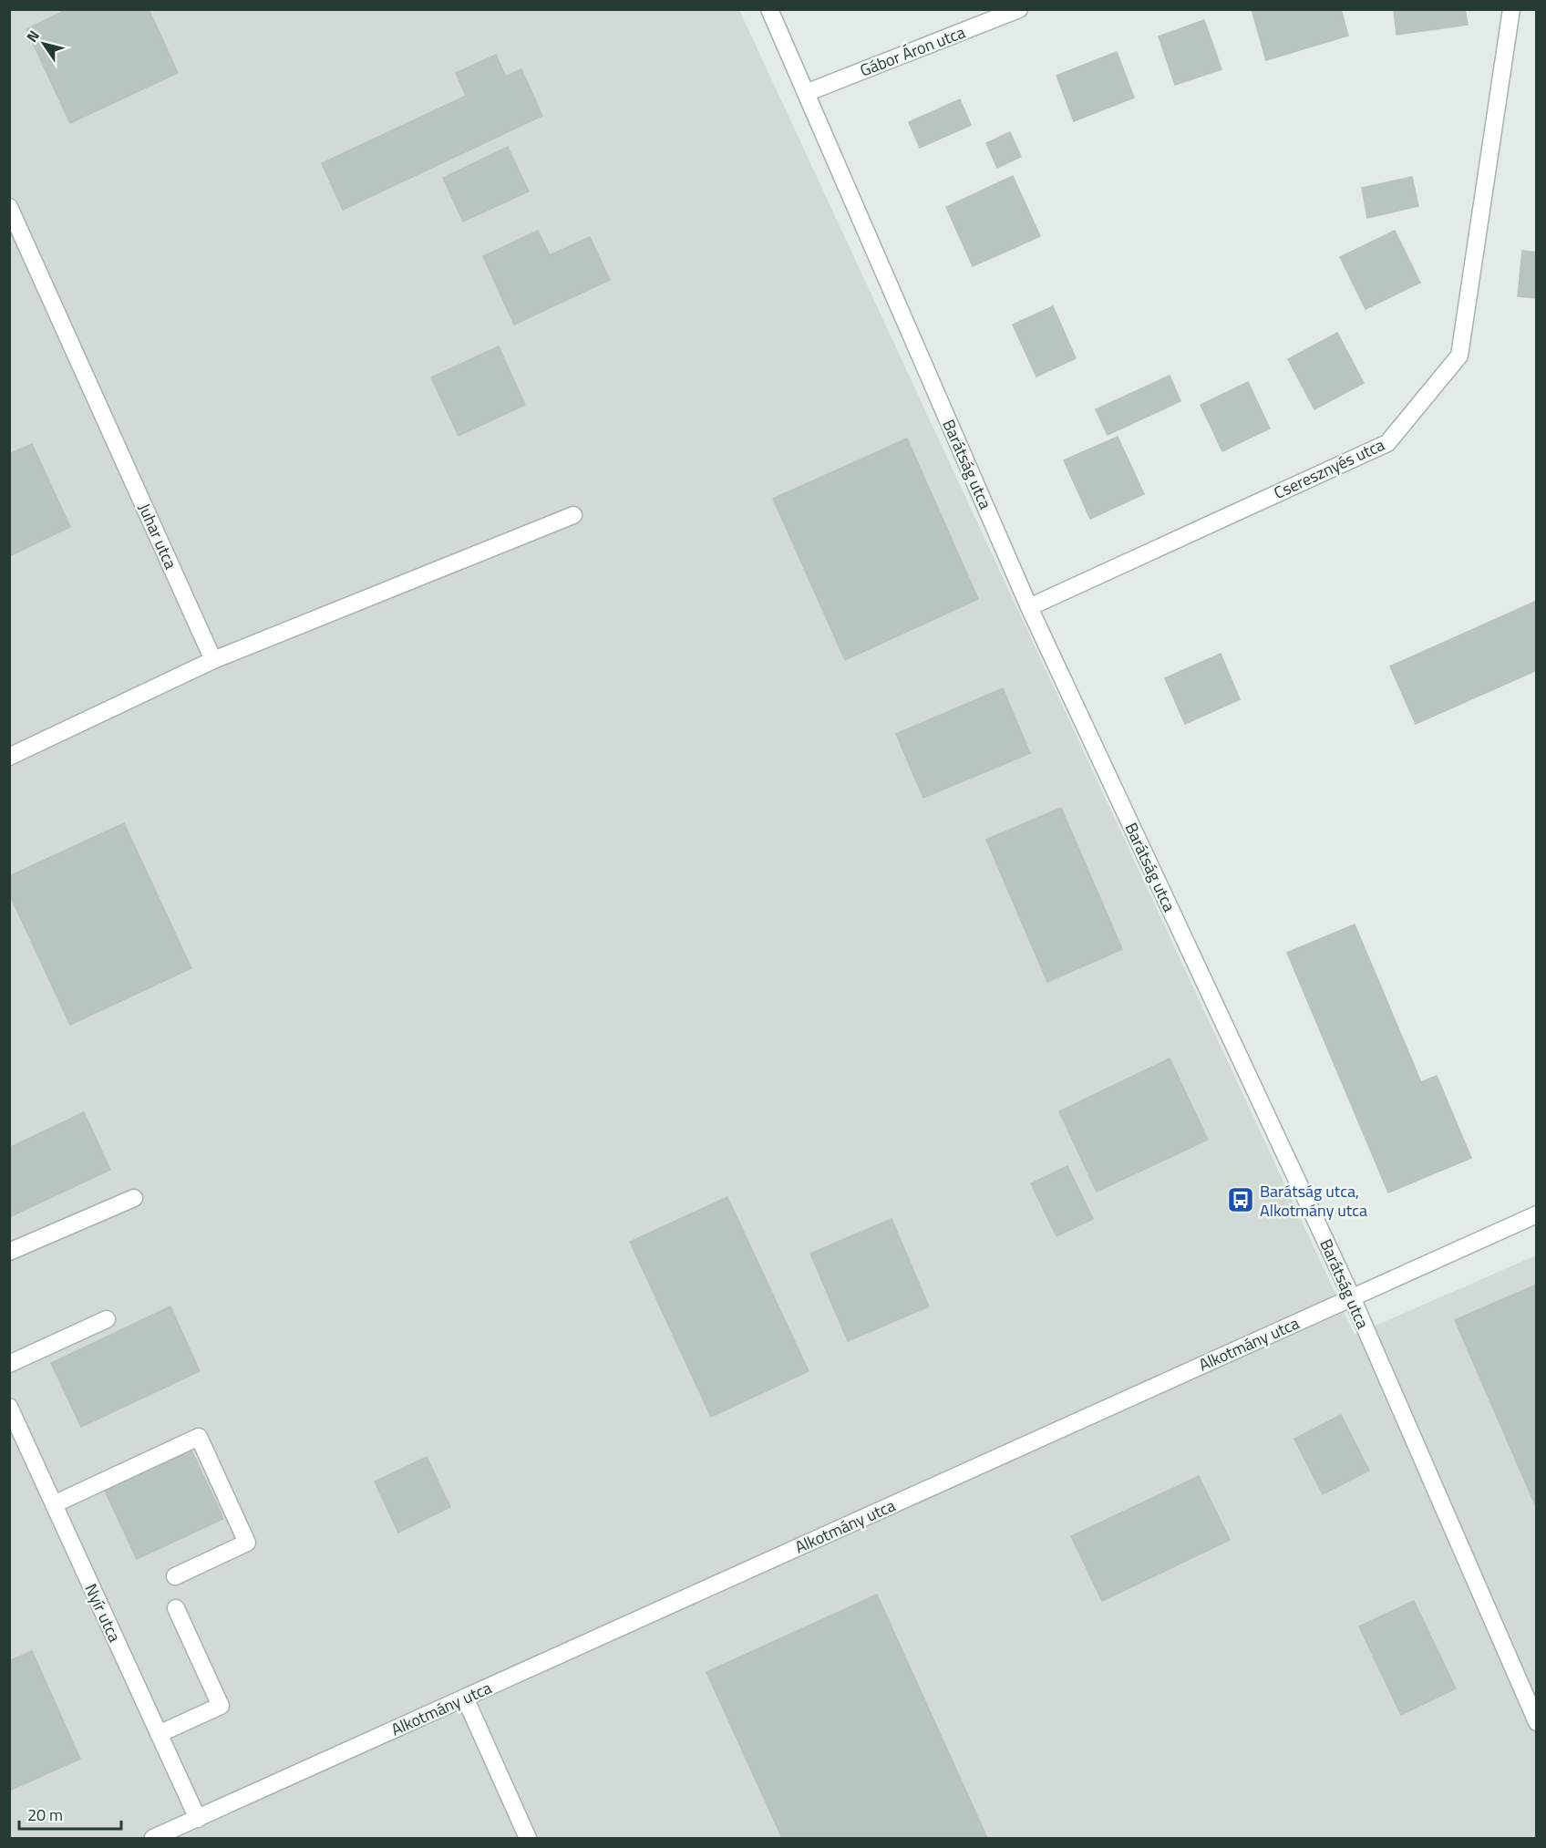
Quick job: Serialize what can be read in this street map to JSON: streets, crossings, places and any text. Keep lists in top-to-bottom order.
{
  "streets": {
    "street": [
      "Gábor Áron utca",
      "Barátság utca",
      "Cseresznyés utca",
      "Juhar utca",
      "Alkotmány utca",
      "Nyír utca"
    ]
  },
  "crossings": [
    ["Gábor Áron utca", "Barátság utca"],
    ["Barátság utca", "Cseresznyés utca"],
    ["Barátság utca", "Alkotmány utca"],
    ["Alkotmány utca", "Nyír utca"]
  ],
  "places": {
    "bus stop": ["Barátság utca, Alkotmány utca"]
  },
  "scale_bar": "20 m",
  "north": "top left"
}
